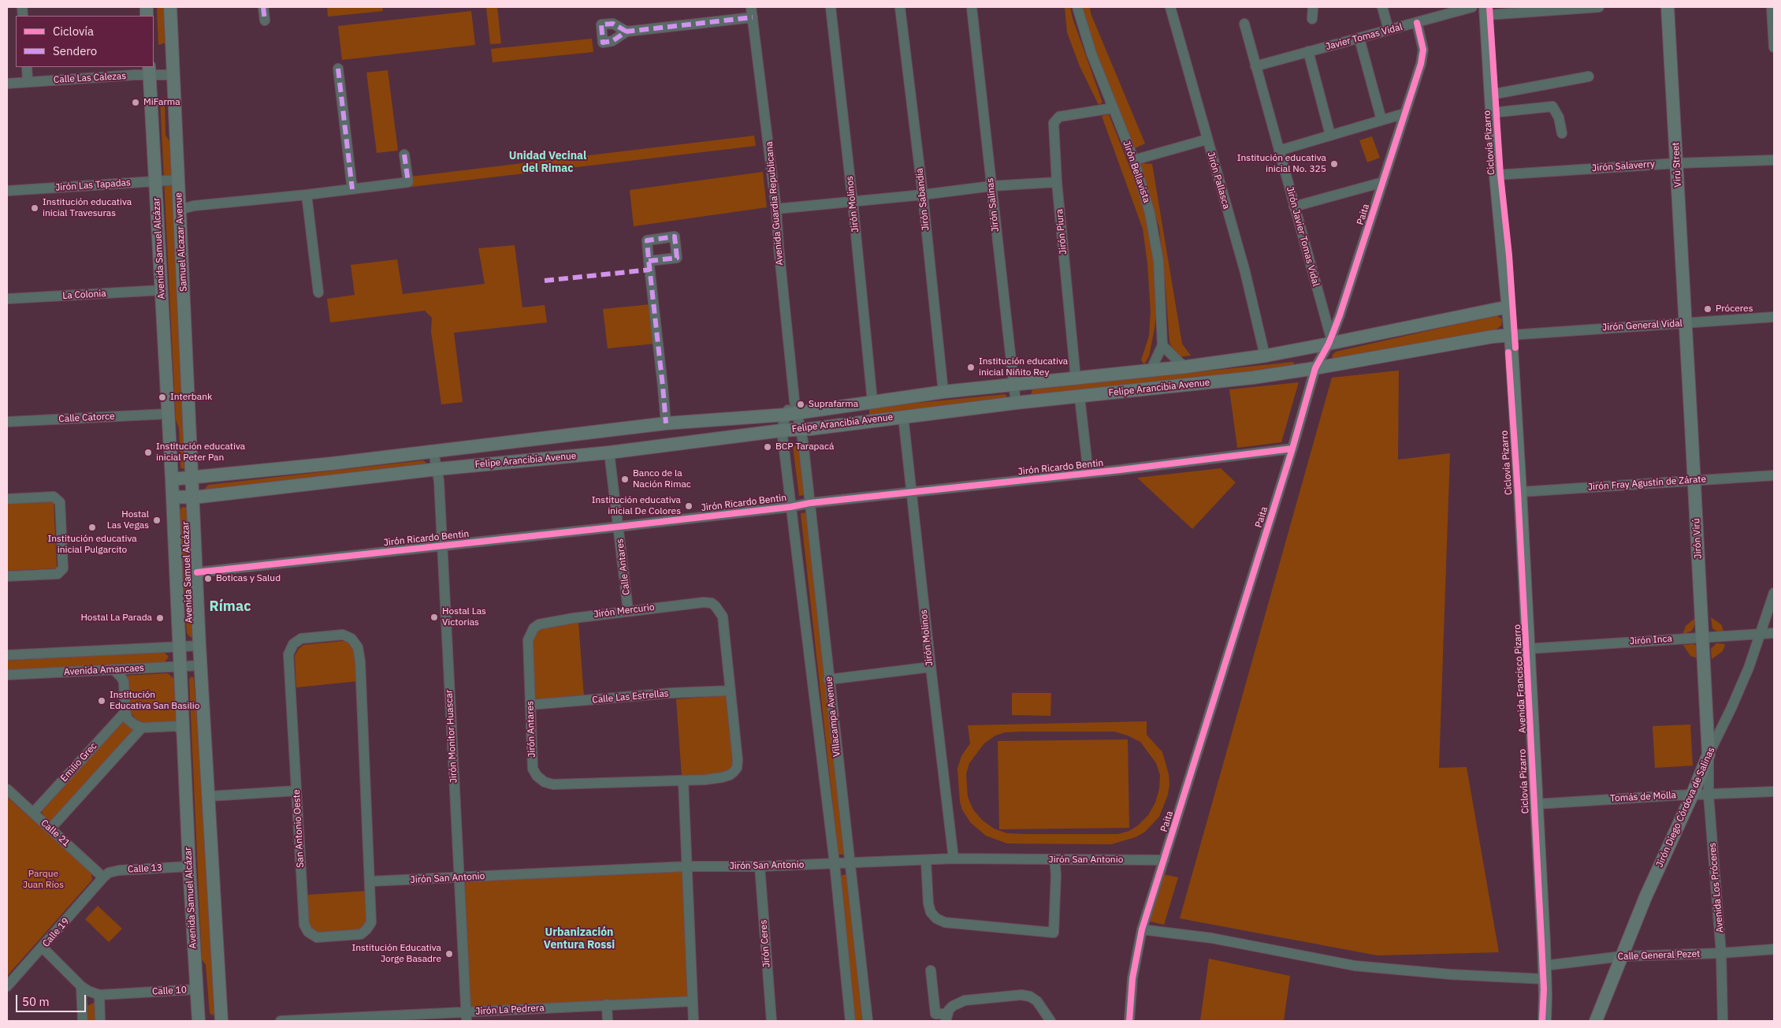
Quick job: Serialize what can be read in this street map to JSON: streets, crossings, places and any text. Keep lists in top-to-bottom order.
{
  "streets": {
    "main road": [
      "Virú Street",
      "Samuel Alcazar Avenue",
      "Avenida Samuel Alcázar",
      "Felipe Arancibia Avenue",
      "Jirón Virú",
      "Avenida Francisco Pizarro",
      "Jirón Diego Córdova de Salinas"
    ],
    "street": [
      "Javier Tomas Vidal",
      "Calle Las Calezas",
      "Jirón Salaverry",
      "Jirón Bellavista",
      "Jirón Pallasca",
      "Jirón Las Tapadas",
      "Jirón Sabandia",
      "Avenida Guardia Republicana",
      "Jirón Molinos",
      "Jirón Salinas",
      "Paita",
      "Jirón Piura",
      "Jirón Javier Tomas Vidal",
      "La Colonia",
      "Jirón General Vidal",
      "Calle Catorce",
      "Jirón Ricardo Bentin",
      "Jirón Fray Agustín de Zárate",
      "Calle Antares",
      "Jirón Mercurio",
      "Jirón Inca",
      "Avenida Amancaes",
      "Calle Las Estrellas",
      "Villacampa Avenue",
      "Jirón Antares",
      "Jirón Monitor Huascar",
      "Emilio Grec",
      "Tomás de Molla",
      "San Antonio Oeste",
      "Calle 21",
      "Jirón San Antonio",
      "Calle 13",
      "Avenida Los Próceres",
      "Calle 19",
      "Jirón Ceres",
      "Calle General Pezet",
      "Calle 10",
      "Jirón La Pedrera"
    ],
    "cycle path": ["Ciclovía Pizarro"]
  },
  "crossings": [
    ["Javier Tomas Vidal", "Paita"],
    ["Javier Tomas Vidal", "Jirón Javier Tomas Vidal"],
    ["Calle Las Calezas", "Samuel Alcazar Avenue"],
    ["Calle Las Calezas", "Avenida Samuel Alcázar"],
    ["Virú Street", "Jirón Salaverry"],
    ["Virú Street", "Jirón General Vidal"],
    ["Virú Street", "Jirón Virú"],
    ["Jirón Salaverry", "Avenida Francisco Pizarro"],
    ["Jirón Bellavista", "Jirón Piura"],
    ["Jirón Bellavista", "Felipe Arancibia Avenue"],
    ["Jirón Pallasca", "Felipe Arancibia Avenue"],
    ["Jirón Las Tapadas", "Samuel Alcazar Avenue"],
    ["Jirón Las Tapadas", "Avenida Samuel Alcázar"],
    ["Jirón Sabandia", "Felipe Arancibia Avenue"],
    ["Avenida Guardia Republicana", "Felipe Arancibia Avenue"],
    ["Avenida Guardia Republicana", "Villacampa Avenue"],
    ["Jirón Molinos", "Felipe Arancibia Avenue"],
    ["Jirón Molinos", "Jirón Ricardo Bentin"],
    ["Jirón Molinos", "Jirón San Antonio"],
    ["Jirón Salinas", "Felipe Arancibia Avenue"],
    ["Paita", "Jirón Javier Tomas Vidal"],
    ["Paita", "Felipe Arancibia Avenue"],
    ["Paita", "Jirón Ricardo Bentin"],
    ["Paita", "Jirón San Antonio"],
    ["Jirón Piura", "Felipe Arancibia Avenue"],
    ["Jirón Javier Tomas Vidal", "Felipe Arancibia Avenue"],
    ["Samuel Alcazar Avenue", "Avenida Samuel Alcázar"],
    ["Samuel Alcazar Avenue", "Felipe Arancibia Avenue"],
    ["Avenida Samuel Alcázar", "La Colonia"],
    ["Avenida Samuel Alcázar", "Felipe Arancibia Avenue"],
    ["Avenida Samuel Alcázar", "Calle Catorce"],
    ["Avenida Samuel Alcázar", "Jirón Ricardo Bentin"],
    ["Avenida Samuel Alcázar", "Avenida Amancaes"],
    ["Avenida Samuel Alcázar", "Calle 13"],
    ["Avenida Samuel Alcázar", "Calle 10"],
    ["Jirón General Vidal", "Felipe Arancibia Avenue"],
    ["Jirón General Vidal", "Jirón Virú"],
    ["Jirón General Vidal", "Avenida Francisco Pizarro"],
    ["Felipe Arancibia Avenue", "Calle Antares"],
    ["Felipe Arancibia Avenue", "Avenida Francisco Pizarro"],
    ["Felipe Arancibia Avenue", "Villacampa Avenue"],
    ["Felipe Arancibia Avenue", "Jirón Monitor Huascar"],
    ["Jirón Ricardo Bentin", "Calle Antares"],
    ["Jirón Ricardo Bentin", "Villacampa Avenue"],
    ["Jirón Ricardo Bentin", "Jirón Monitor Huascar"],
    ["Jirón Fray Agustín de Zárate", "Jirón Virú"],
    ["Jirón Fray Agustín de Zárate", "Avenida Francisco Pizarro"],
    ["Jirón Virú", "Jirón Inca"],
    ["Jirón Virú", "Jirón Diego Córdova de Salinas"],
    ["Jirón Virú", "Avenida Los Próceres"],
    ["Calle Antares", "Jirón Mercurio"],
    ["Jirón Mercurio", "Jirón Antares"],
    ["Jirón Inca", "Avenida Francisco Pizarro"],
    ["Jirón Inca", "Jirón Diego Córdova de Salinas"],
    ["Avenida Francisco Pizarro", "Tomás de Molla"],
    ["Avenida Francisco Pizarro", "Calle General Pezet"],
    ["Calle Las Estrellas", "Jirón Antares"],
    ["Villacampa Avenue", "Jirón San Antonio"],
    ["Jirón Monitor Huascar", "Jirón San Antonio"],
    ["Jirón Monitor Huascar", "Jirón La Pedrera"],
    ["Emilio Grec", "Calle 21"],
    ["Tomás de Molla", "Jirón Diego Córdova de Salinas"],
    ["Tomás de Molla", "Avenida Los Próceres"],
    ["Jirón Diego Córdova de Salinas", "Avenida Los Próceres"],
    ["Jirón Diego Córdova de Salinas", "Calle General Pezet"],
    ["San Antonio Oeste", "Jirón San Antonio"],
    ["Calle 21", "Calle 13"],
    ["Calle 21", "Calle 19"],
    ["Jirón San Antonio", "Jirón Ceres"],
    ["Calle 13", "Calle 19"],
    ["Avenida Los Próceres", "Calle General Pezet"],
    ["Calle 19", "Calle 10"]
  ],
  "districts": ["Unidad Vecinal del Rimac", "Rímac", "Urbanización Ventura Rossi"],
  "parks": ["Parque Juan Ríos"],
  "places": [
    "MiFarma",
    "Institución educativa inicial No. 325",
    "Institución educativa inicial Travesuras",
    "Próceres",
    "Institución educativa inicial Niñito Rey",
    "Interbank",
    "Suprafarma",
    "BCP Tarapacá",
    "Institución educativa inicial Peter Pan",
    "Banco de la Nación Rimac",
    "Institución educativa inicial De Colores",
    "Hostal Las Vegas",
    "Institución educativa inicial Pulgarcito",
    "Boticas y Salud",
    "Hostal Las Victorias",
    "Hostal La Parada",
    "Institución Educativa San Basilio",
    "Institución Educativa Jorge Basadre"
  ],
  "legend": ["Ciclovía", "Sendero"],
  "scale_bar": "50 m"
}
